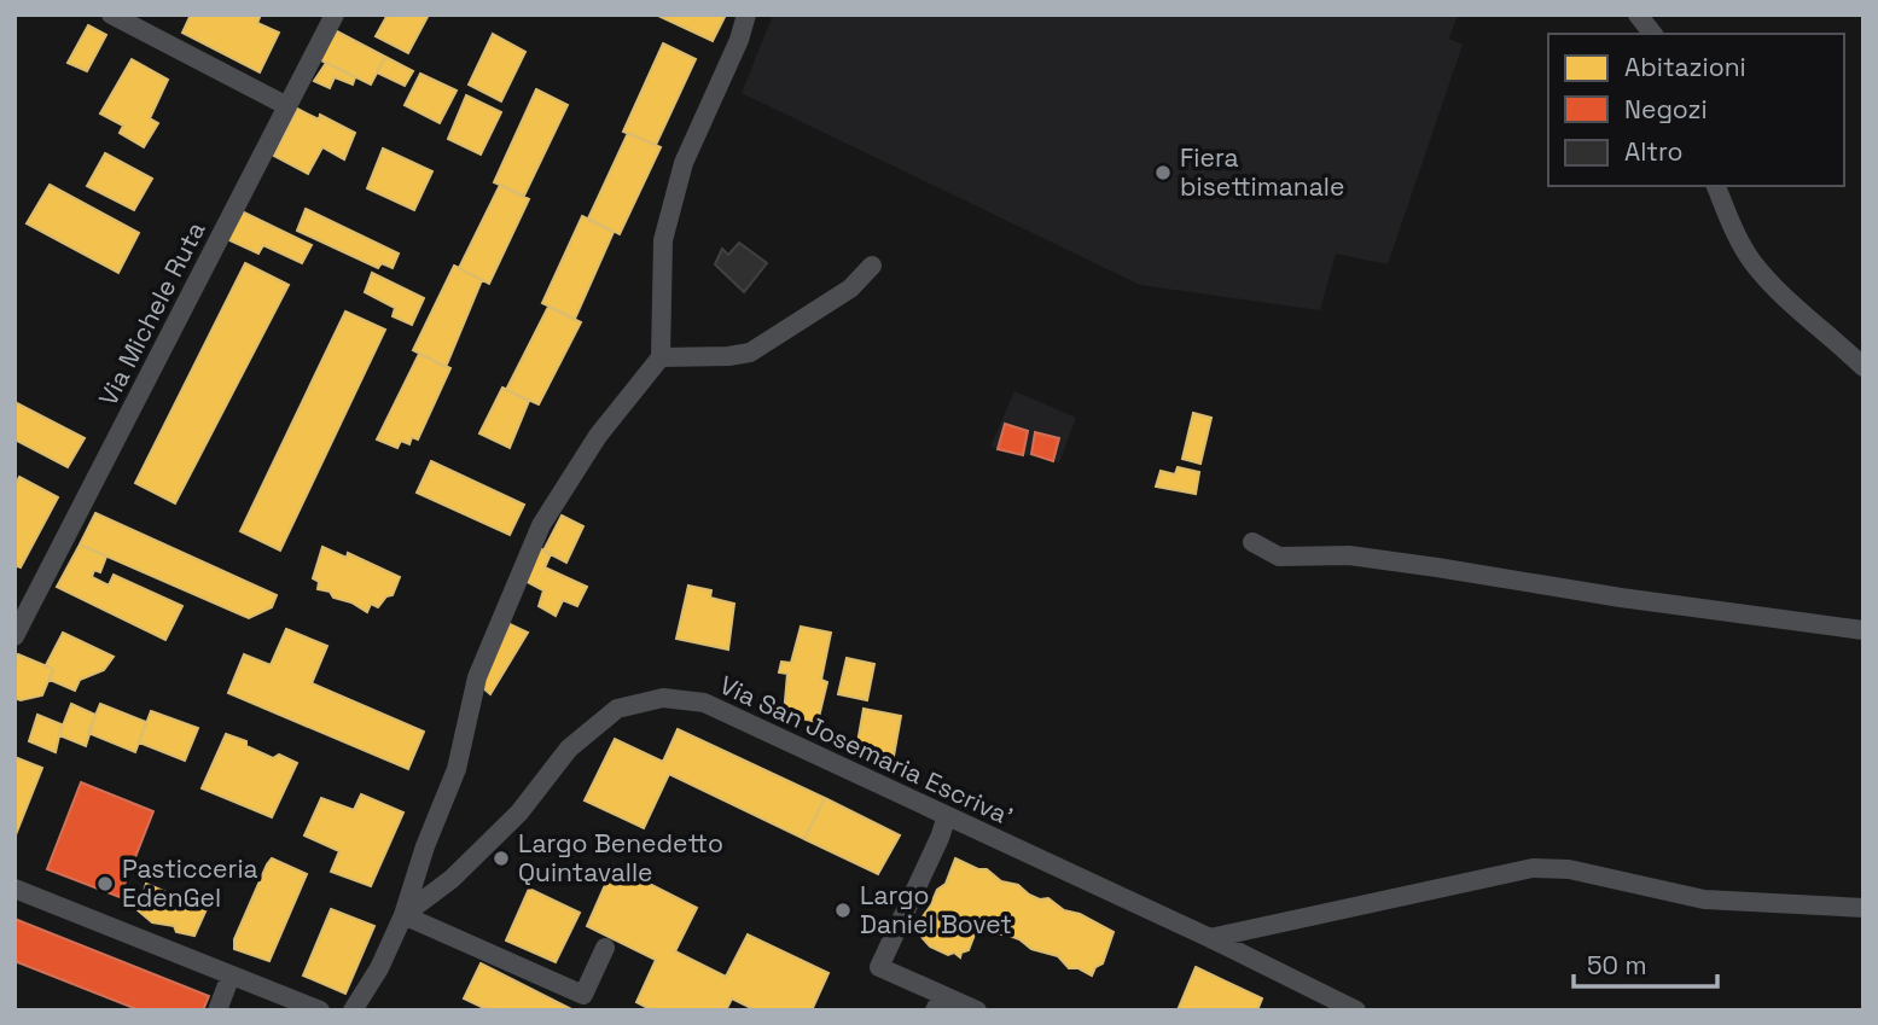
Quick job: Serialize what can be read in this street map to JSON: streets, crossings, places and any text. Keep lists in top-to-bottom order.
{
  "streets": {
    "street": ["Via Michele Ruta", "Via San Josemaria Escriva'"]
  },
  "places": [
    "Fiera bisettimanale",
    "Largo Benedetto Quintavalle",
    "Pasticceria EdenGel",
    "Largo Daniel Bovet"
  ],
  "legend": ["Abitazioni", "Negozi", "Altro"],
  "scale_bar": "50 m"
}
